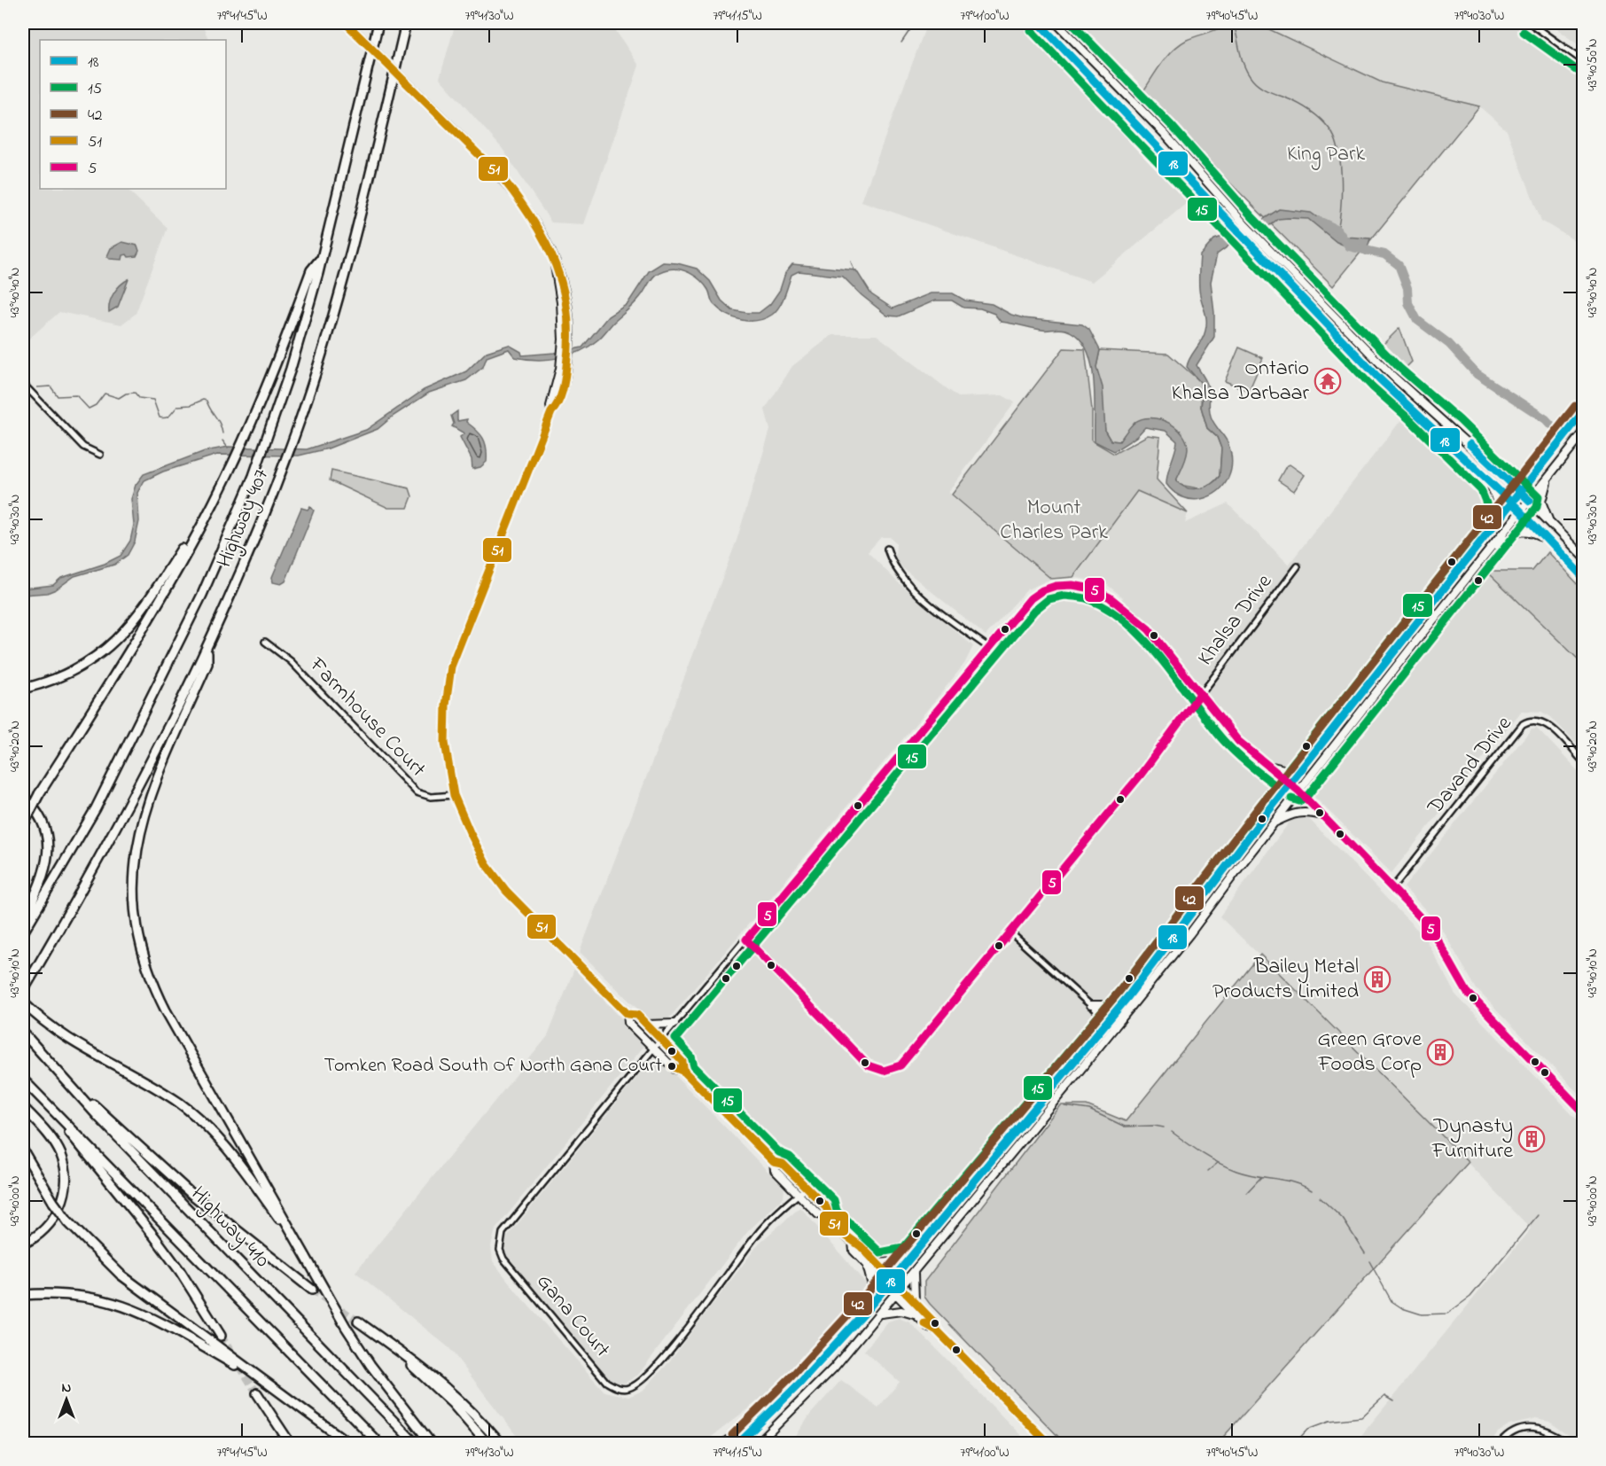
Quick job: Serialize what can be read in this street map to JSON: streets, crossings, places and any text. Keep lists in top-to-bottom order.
{
  "streets": {
    "highway": ["Highway 407", "Highway 410"],
    "street": [
      "Khalsa Drive",
      "Farmhouse Court",
      "Davand Drive",
      "Gana Court"
    ]
  },
  "crossings": [
    ["Khalsa Drive", "Gana Court"],
    ["Davand Drive", "Gana Court"]
  ],
  "parks": ["King Park", "Mount Charles Park"],
  "places": {
    "temple": ["Ontario Khalsa Darbaar"],
    "building": ["Bailey Metal Products Limited", "Green Grove Foods Corp", "Dynasty Furniture"],
    "other": ["Tomken Road South Of North Gana Court"]
  },
  "lines": [
    "transit line 18",
    "transit line 15",
    "transit line 51",
    "transit line 42",
    "transit line 5"
  ],
  "legend": [
    "18",
    "15",
    "42",
    "51",
    "5"
  ],
  "north": "top",
  "coordinates": [
    "79°41'45\"W",
    "79°41'30\"W",
    "79°41'15\"W",
    "79°41'00\"W",
    "79°40'45\"W",
    "79°40'30\"W",
    "43°40'50\"N",
    "43°40'40\"N",
    "43°40'30\"N",
    "43°40'20\"N",
    "43°40'10\"N",
    "43°40'00\"N"
  ]
}
